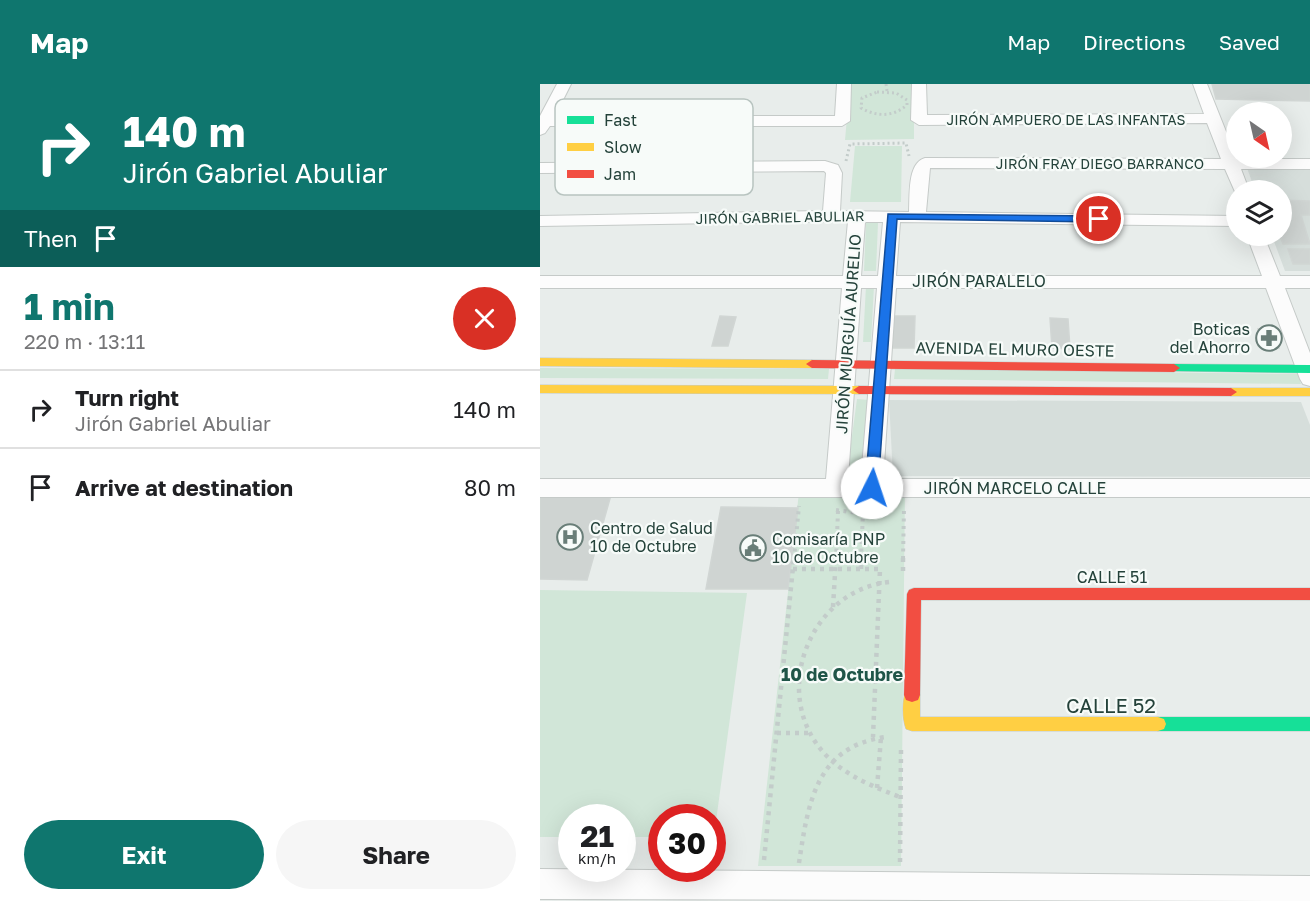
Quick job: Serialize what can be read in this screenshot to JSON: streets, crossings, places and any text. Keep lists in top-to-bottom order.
{
  "streets": {
    "main road": ["AVENIDA EL MURO OESTE", "CALLE 51", "CALLE 52"],
    "street": [
      "JIRÓN AMPUERO DE LAS INFANTAS",
      "JIRÓN FRAY DIEGO BARRANCO",
      "JIRÓN GABRIEL ABULIAR",
      "JIRÓN PARALELO",
      "JIRÓN MURGUÍA AURELIO",
      "JIRÓN MARCELO CALLE"
    ]
  },
  "crossings": [
    ["JIRÓN GABRIEL ABULIAR", "JIRÓN MURGUÍA AURELIO"],
    ["JIRÓN PARALELO", "JIRÓN MURGUÍA AURELIO"],
    ["JIRÓN MURGUÍA AURELIO", "AVENIDA EL MURO OESTE"],
    ["JIRÓN MURGUÍA AURELIO", "JIRÓN MARCELO CALLE"],
    ["CALLE 51", "CALLE 52"]
  ],
  "districts": ["10 de Octubre"],
  "places": {
    "pharmacy": ["Boticas del Ahorro"],
    "hospital": ["Centro de Salud 10 de Octubre"],
    "public building": ["Comisaría PNP 10 de Octubre"]
  },
  "legend": ["Fast", "Slow", "Jam"],
  "north": "bottom right",
  "page": {
    "header": "Map",
    "nav": ["Map", "Directions", "Saved"],
    "turn": ["140 m", "Jirón Gabriel Abuliar"],
    "then": "Then",
    "heading": ["1 min", "220 m · 13:11"],
    "list": [
      {
        "name": "Turn right",
        "note": "Jirón Gabriel Abuliar",
        "value": "140 m"
      },
      {
        "name": "Arrive at destination",
        "value": "80 m"
      }
    ],
    "speed": "21 km/h",
    "limit": "30",
    "buttons": ["Exit", "Share"]
  }
}
